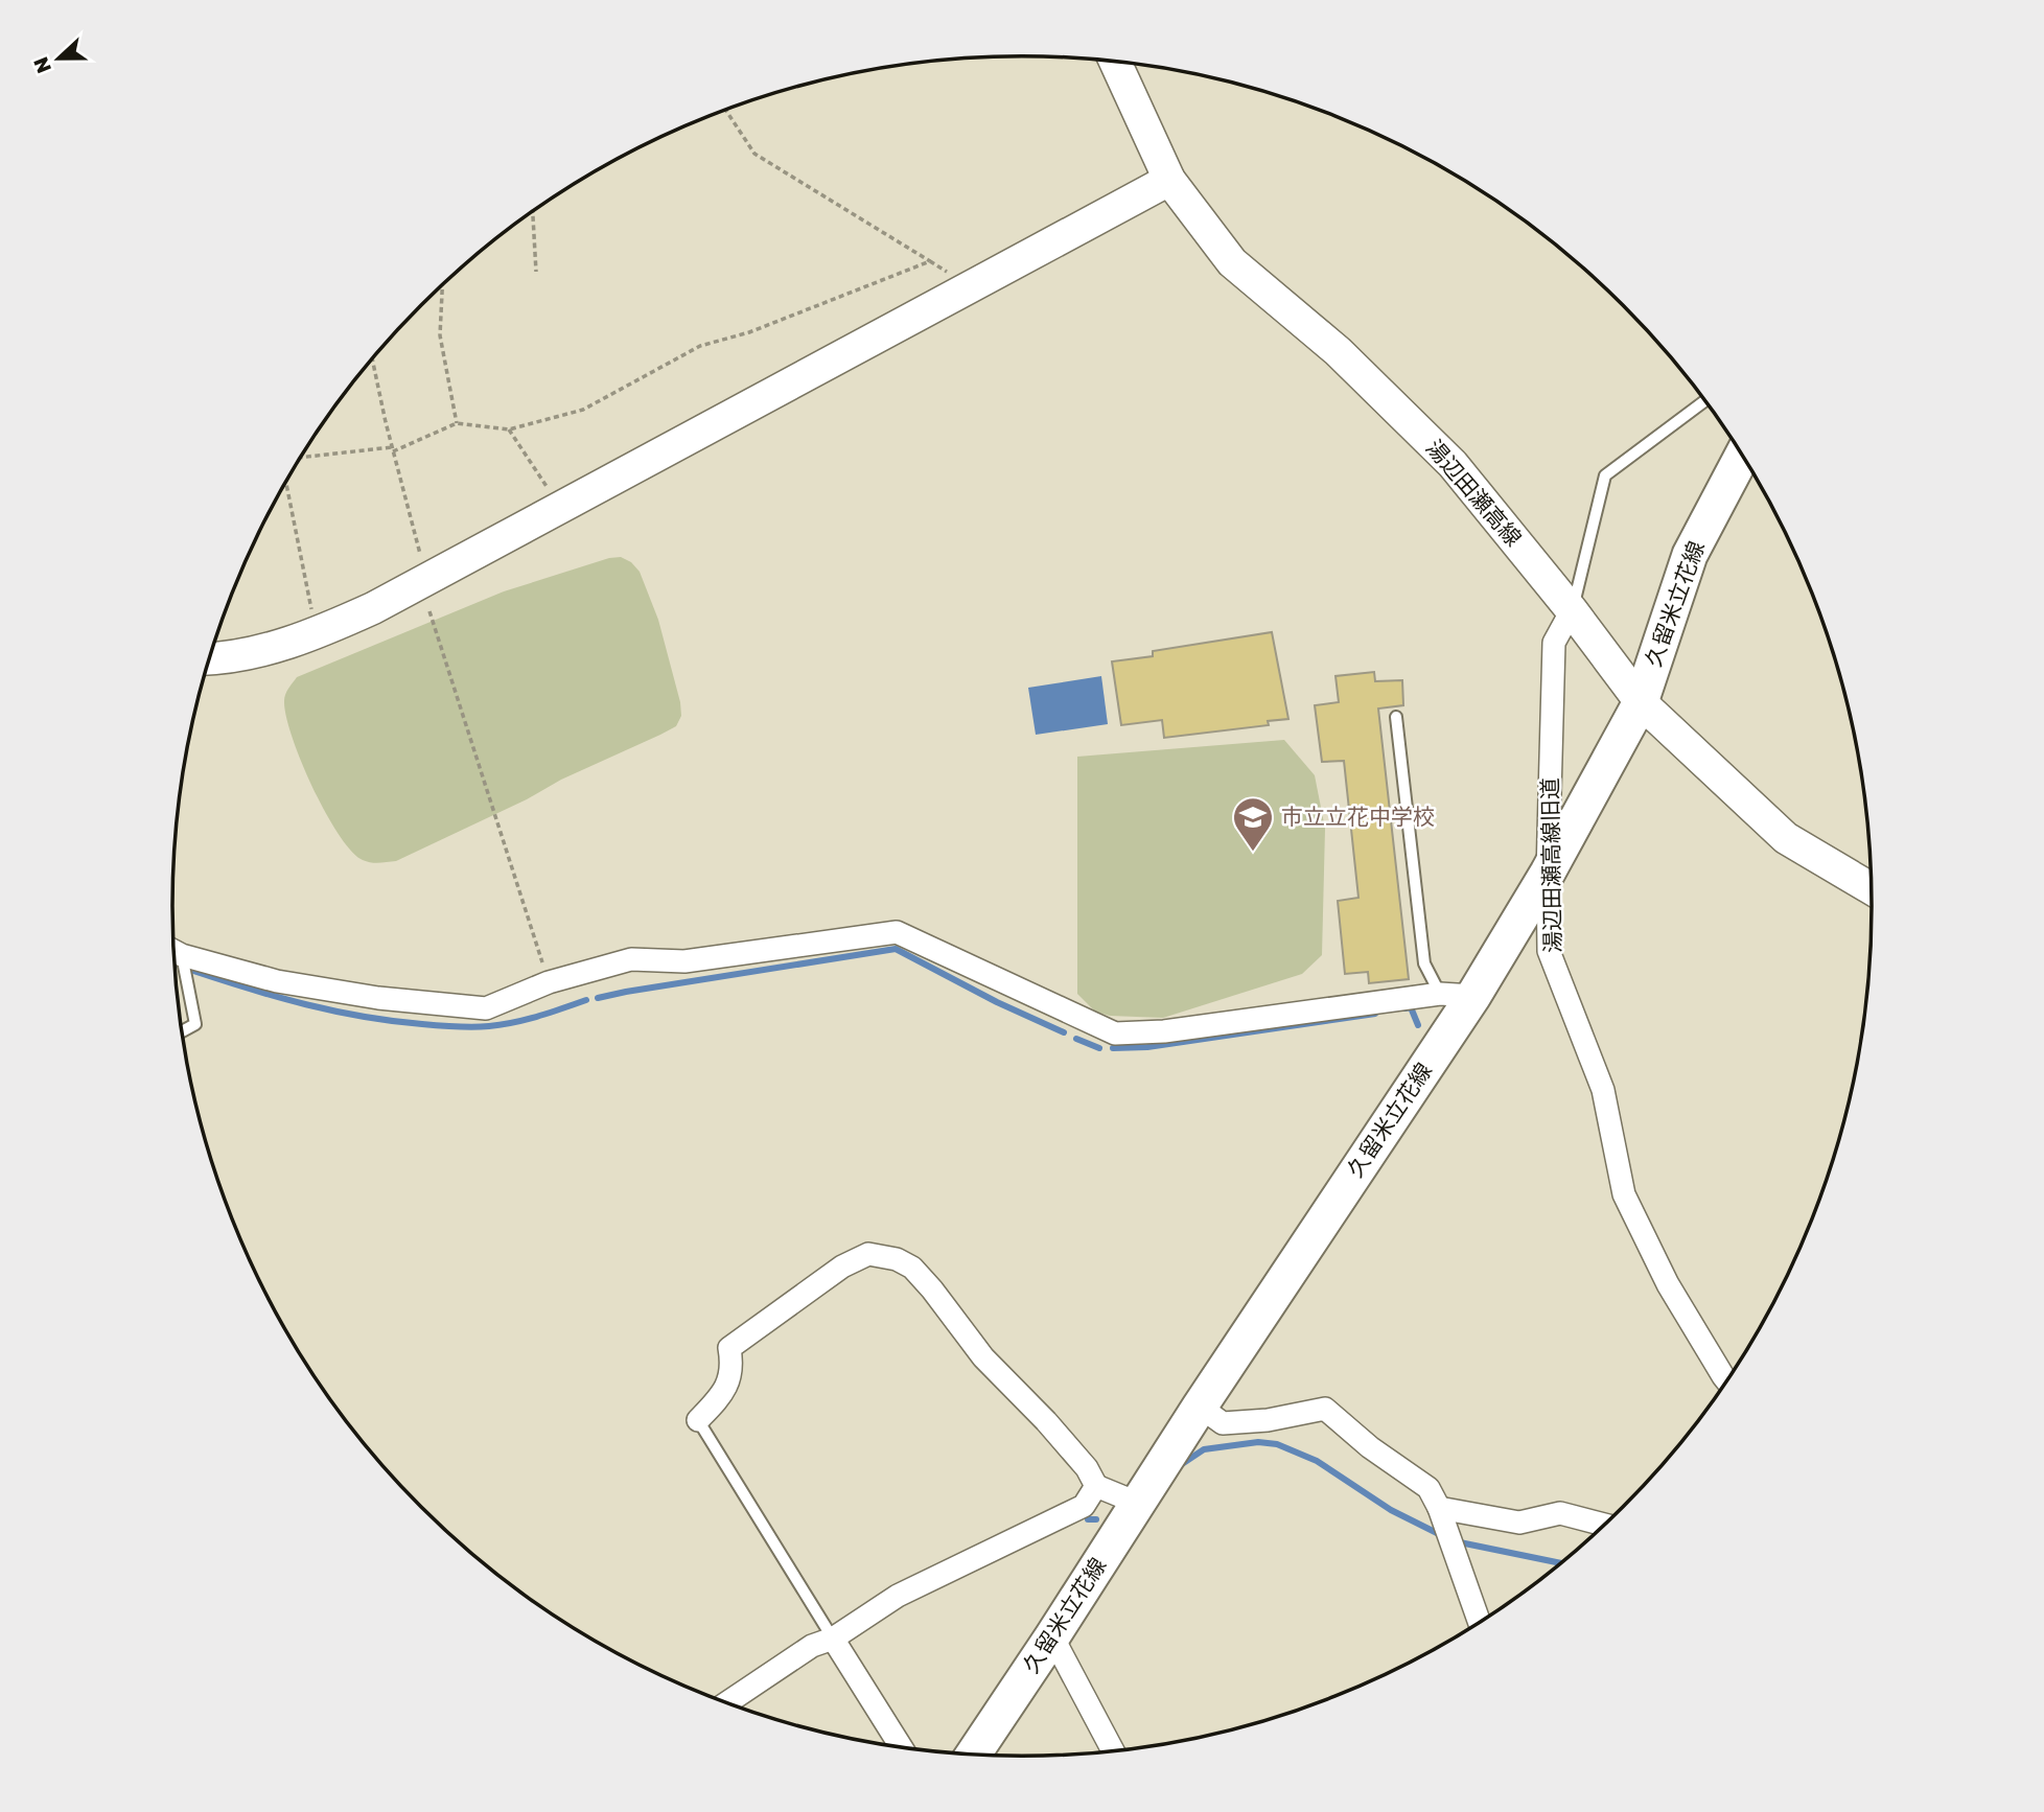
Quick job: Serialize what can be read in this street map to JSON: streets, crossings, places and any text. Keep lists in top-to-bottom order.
{
  "streets": {
    "main road": ["湯辺田瀬高線", "久留米立花線"],
    "street": ["湯辺田瀬高線旧道"]
  },
  "crossings": [
    ["湯辺田瀬高線", "久留米立花線"],
    ["湯辺田瀬高線", "湯辺田瀬高線旧道"],
    ["久留米立花線", "湯辺田瀬高線旧道"]
  ],
  "places": {
    "school or university": ["市立立花中学校"]
  },
  "north": "left"
}
